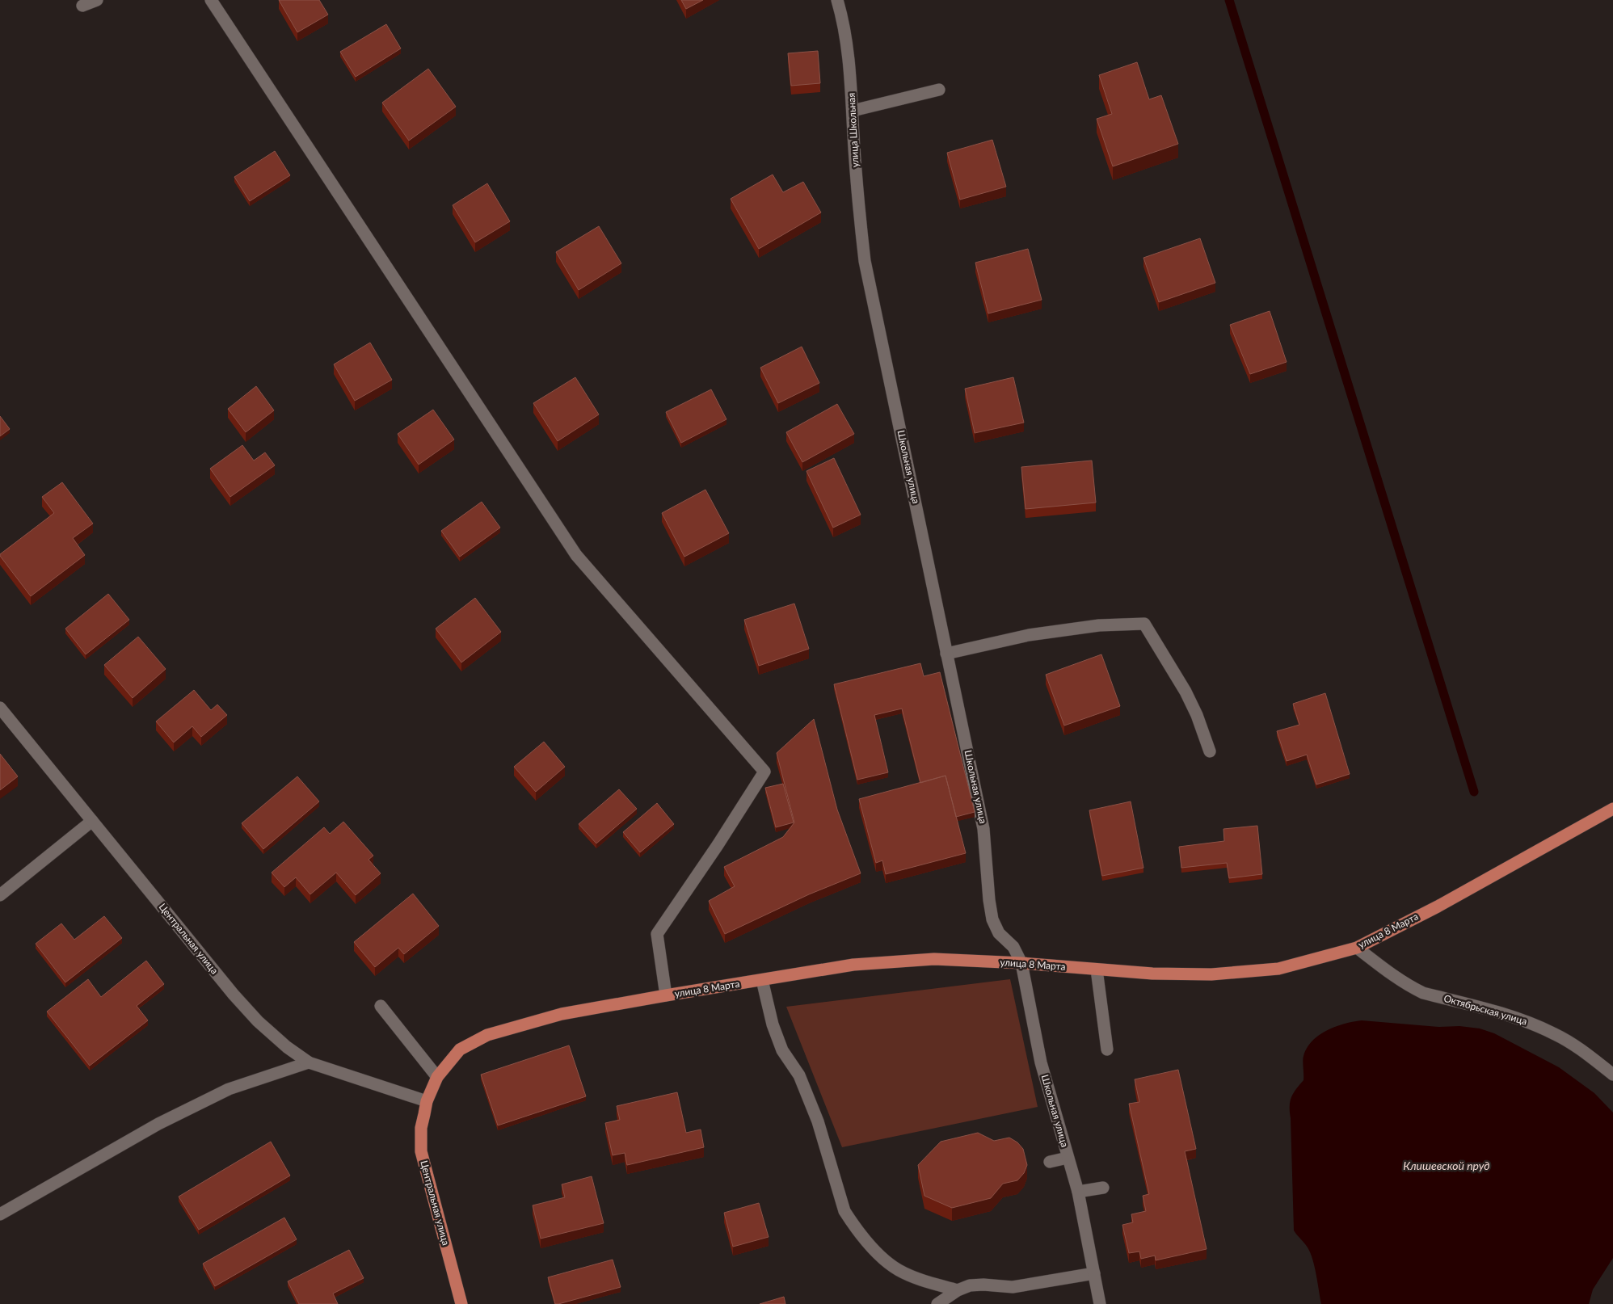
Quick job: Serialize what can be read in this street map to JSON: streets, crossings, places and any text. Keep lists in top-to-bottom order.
{
  "streets": {
    "main road": ["улица 8 Марта", "Центральная улица"],
    "street": ["улица Школьная", "Школьная улица", "Октябрьская улица"]
  },
  "crossings": [
    ["улица Школьная", "Школьная улица"],
    ["Школьная улица", "улица 8 Марта"],
    ["улица 8 Марта", "Центральная улица"],
    ["улица 8 Марта", "Октябрьская улица"]
  ],
  "water": ["Клишевской пруд"]
}
